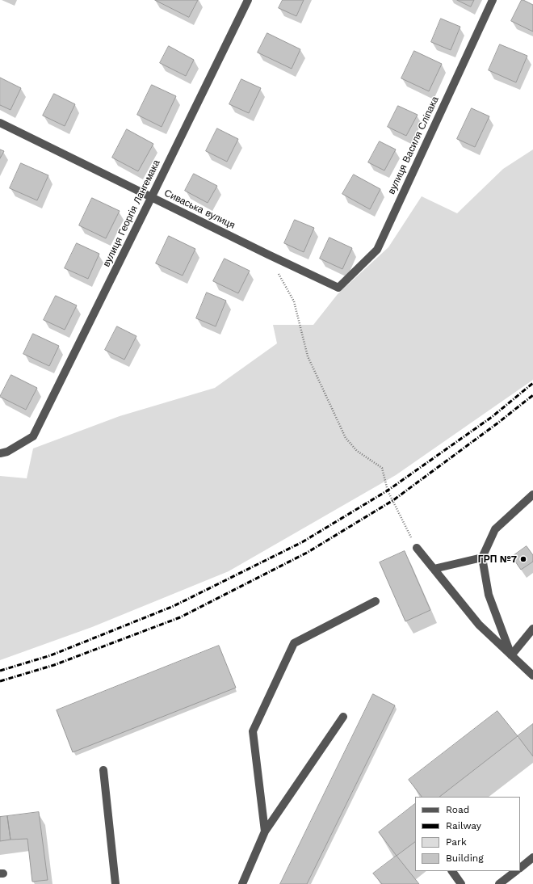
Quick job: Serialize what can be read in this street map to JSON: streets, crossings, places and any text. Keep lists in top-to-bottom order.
{
  "streets": {
    "street": ["вулиця Василя Сліпака", "Сиваська вулиця", "вулиця Георгія Лангемака"]
  },
  "crossings": [
    ["вулиця Василя Сліпака", "Сиваська вулиця"],
    ["Сиваська вулиця", "вулиця Георгія Лангемака"]
  ],
  "places": ["ГРП №7"],
  "legend": [
    "Road",
    "Railway",
    "Park",
    "Building"
  ]
}
